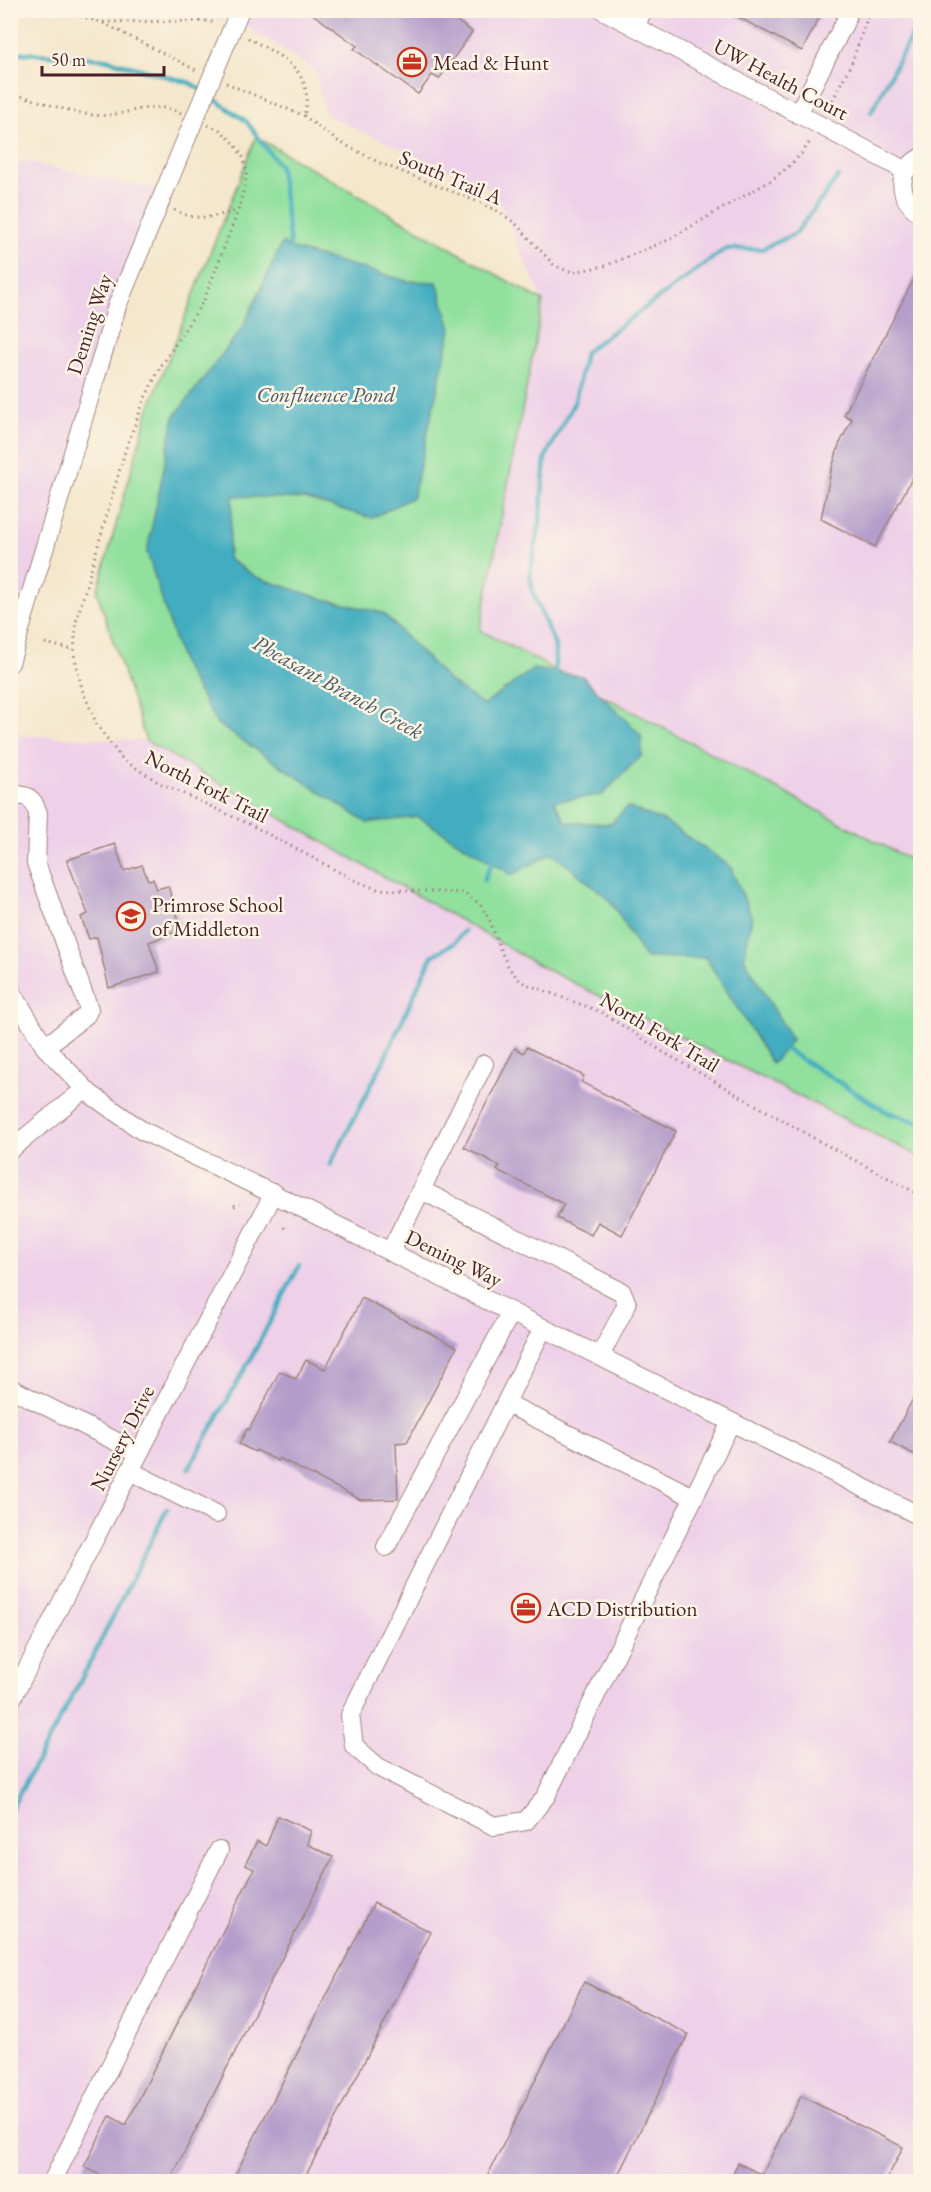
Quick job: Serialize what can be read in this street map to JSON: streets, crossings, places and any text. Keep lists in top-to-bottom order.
{
  "streets": {
    "street": ["UW Health Court", "Deming Way", "Nursery Drive"],
    "path": ["South Trail A", "North Fork Trail"]
  },
  "crossings": [
    ["UW Health Court", "South Trail A"],
    ["Deming Way", "Nursery Drive"]
  ],
  "water": ["Confluence Pond", "Pheasant Branch Creek"],
  "places": {
    "office": ["Mead & Hunt", "ACD Distribution"],
    "school or university": ["Primrose School of Middleton"]
  },
  "scale_bar": "50 m"
}
